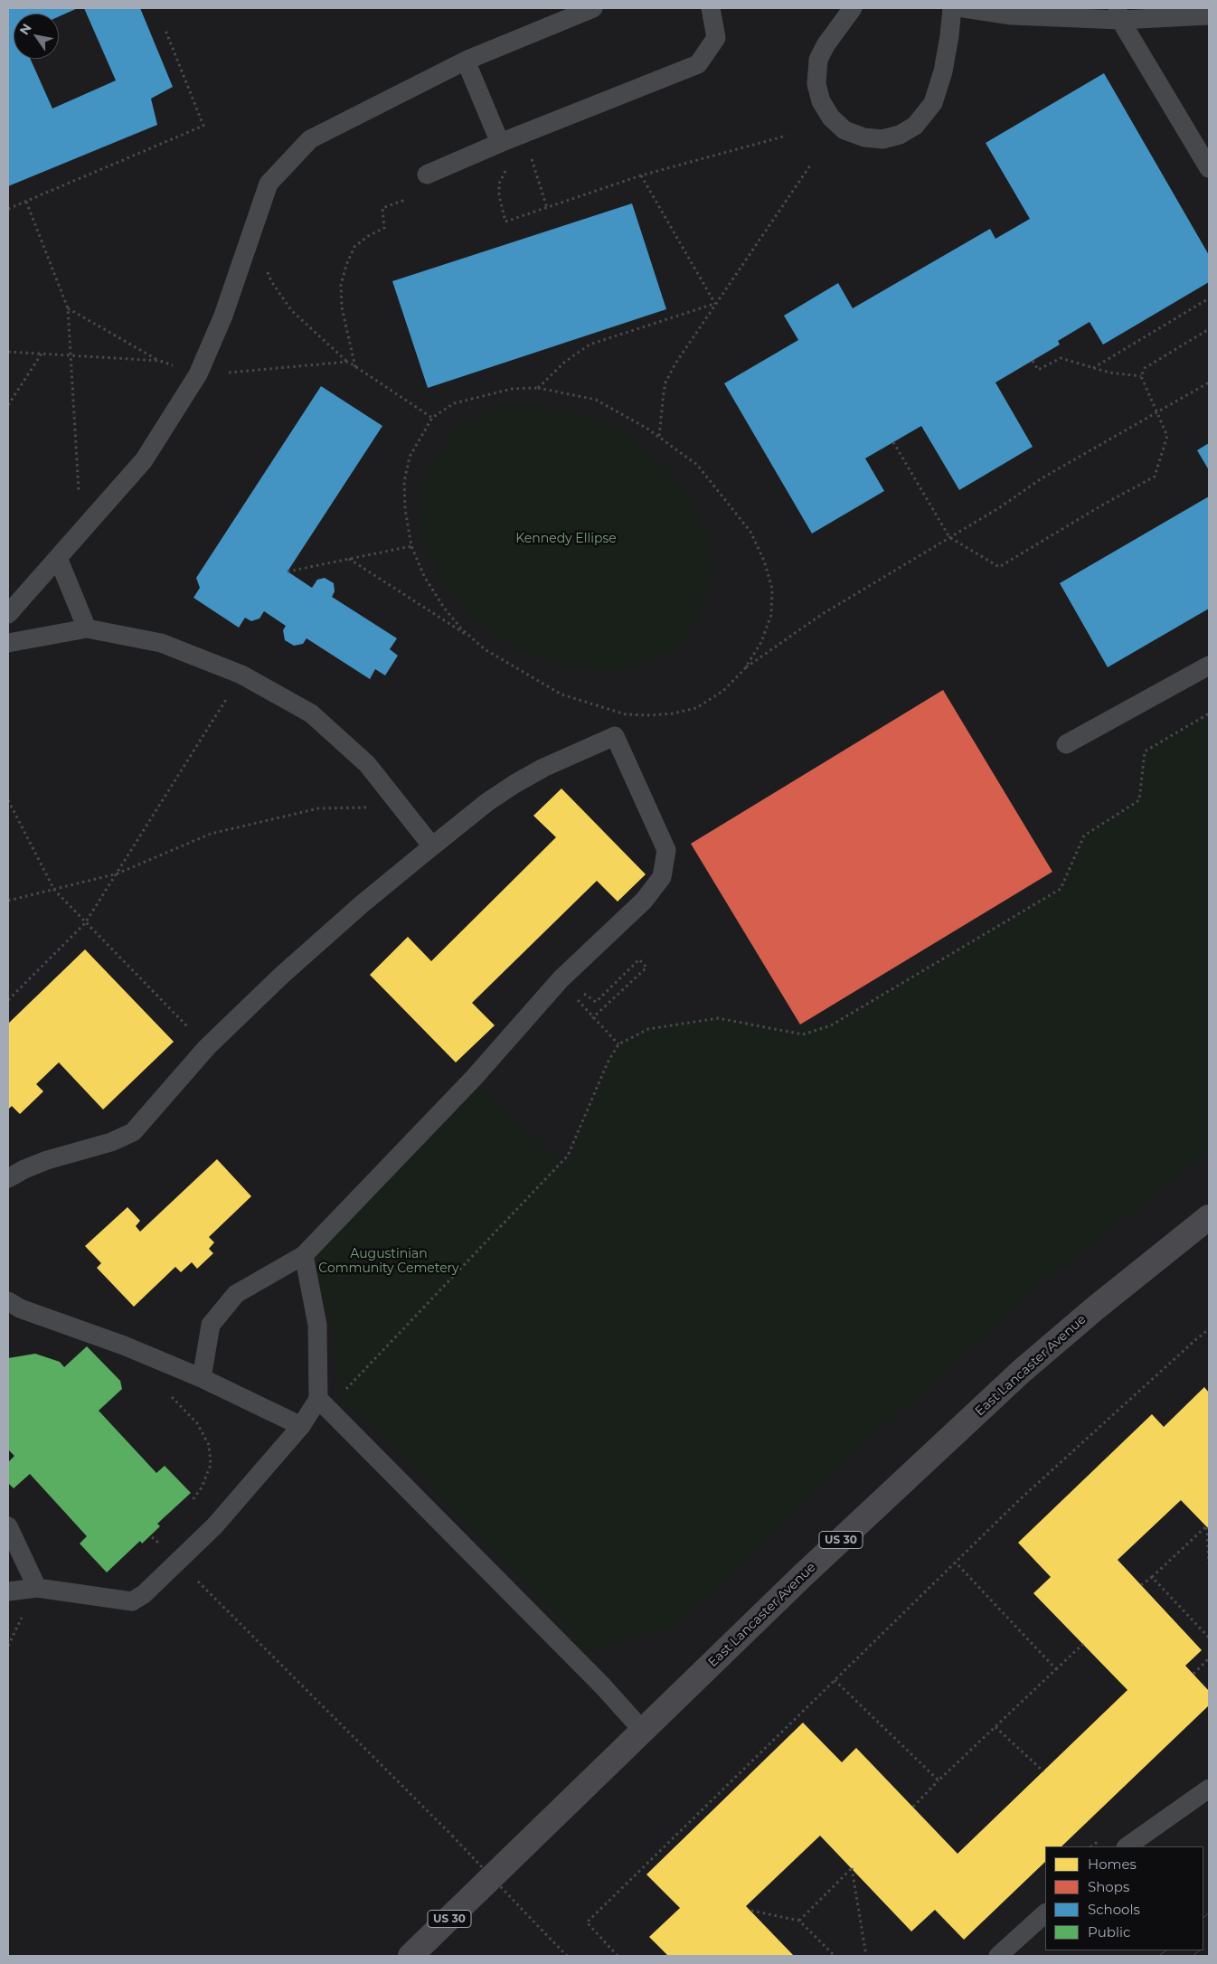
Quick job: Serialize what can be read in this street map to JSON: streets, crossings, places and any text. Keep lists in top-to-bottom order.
{
  "streets": {
    "highway": ["East Lancaster Avenue", "US 30"]
  },
  "parks": ["Kennedy Ellipse", "Augustinian Community Cemetery"],
  "legend": [
    "Homes",
    "Shops",
    "Schools",
    "Public"
  ],
  "north": "top left"
}
